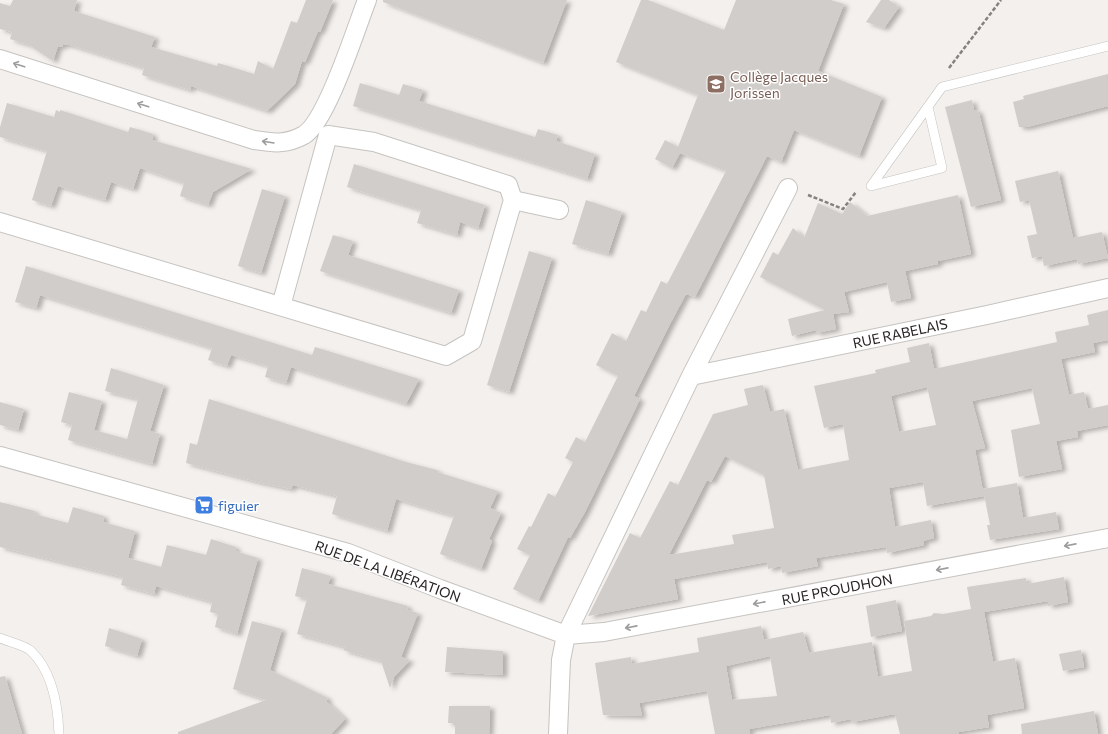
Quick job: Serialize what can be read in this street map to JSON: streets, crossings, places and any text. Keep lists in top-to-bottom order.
{
  "streets": {
    "street": ["RUE RABELAIS", "RUE DE LA LIBÉRATION", "RUE PROUDHON"]
  },
  "crossings": [
    ["RUE DE LA LIBÉRATION", "RUE PROUDHON"]
  ],
  "one_way": ["RUE PROUDHON"],
  "places": {
    "school or university": ["Collège Jacques Jorissen"],
    "supermarket": ["figuier"]
  }
}
